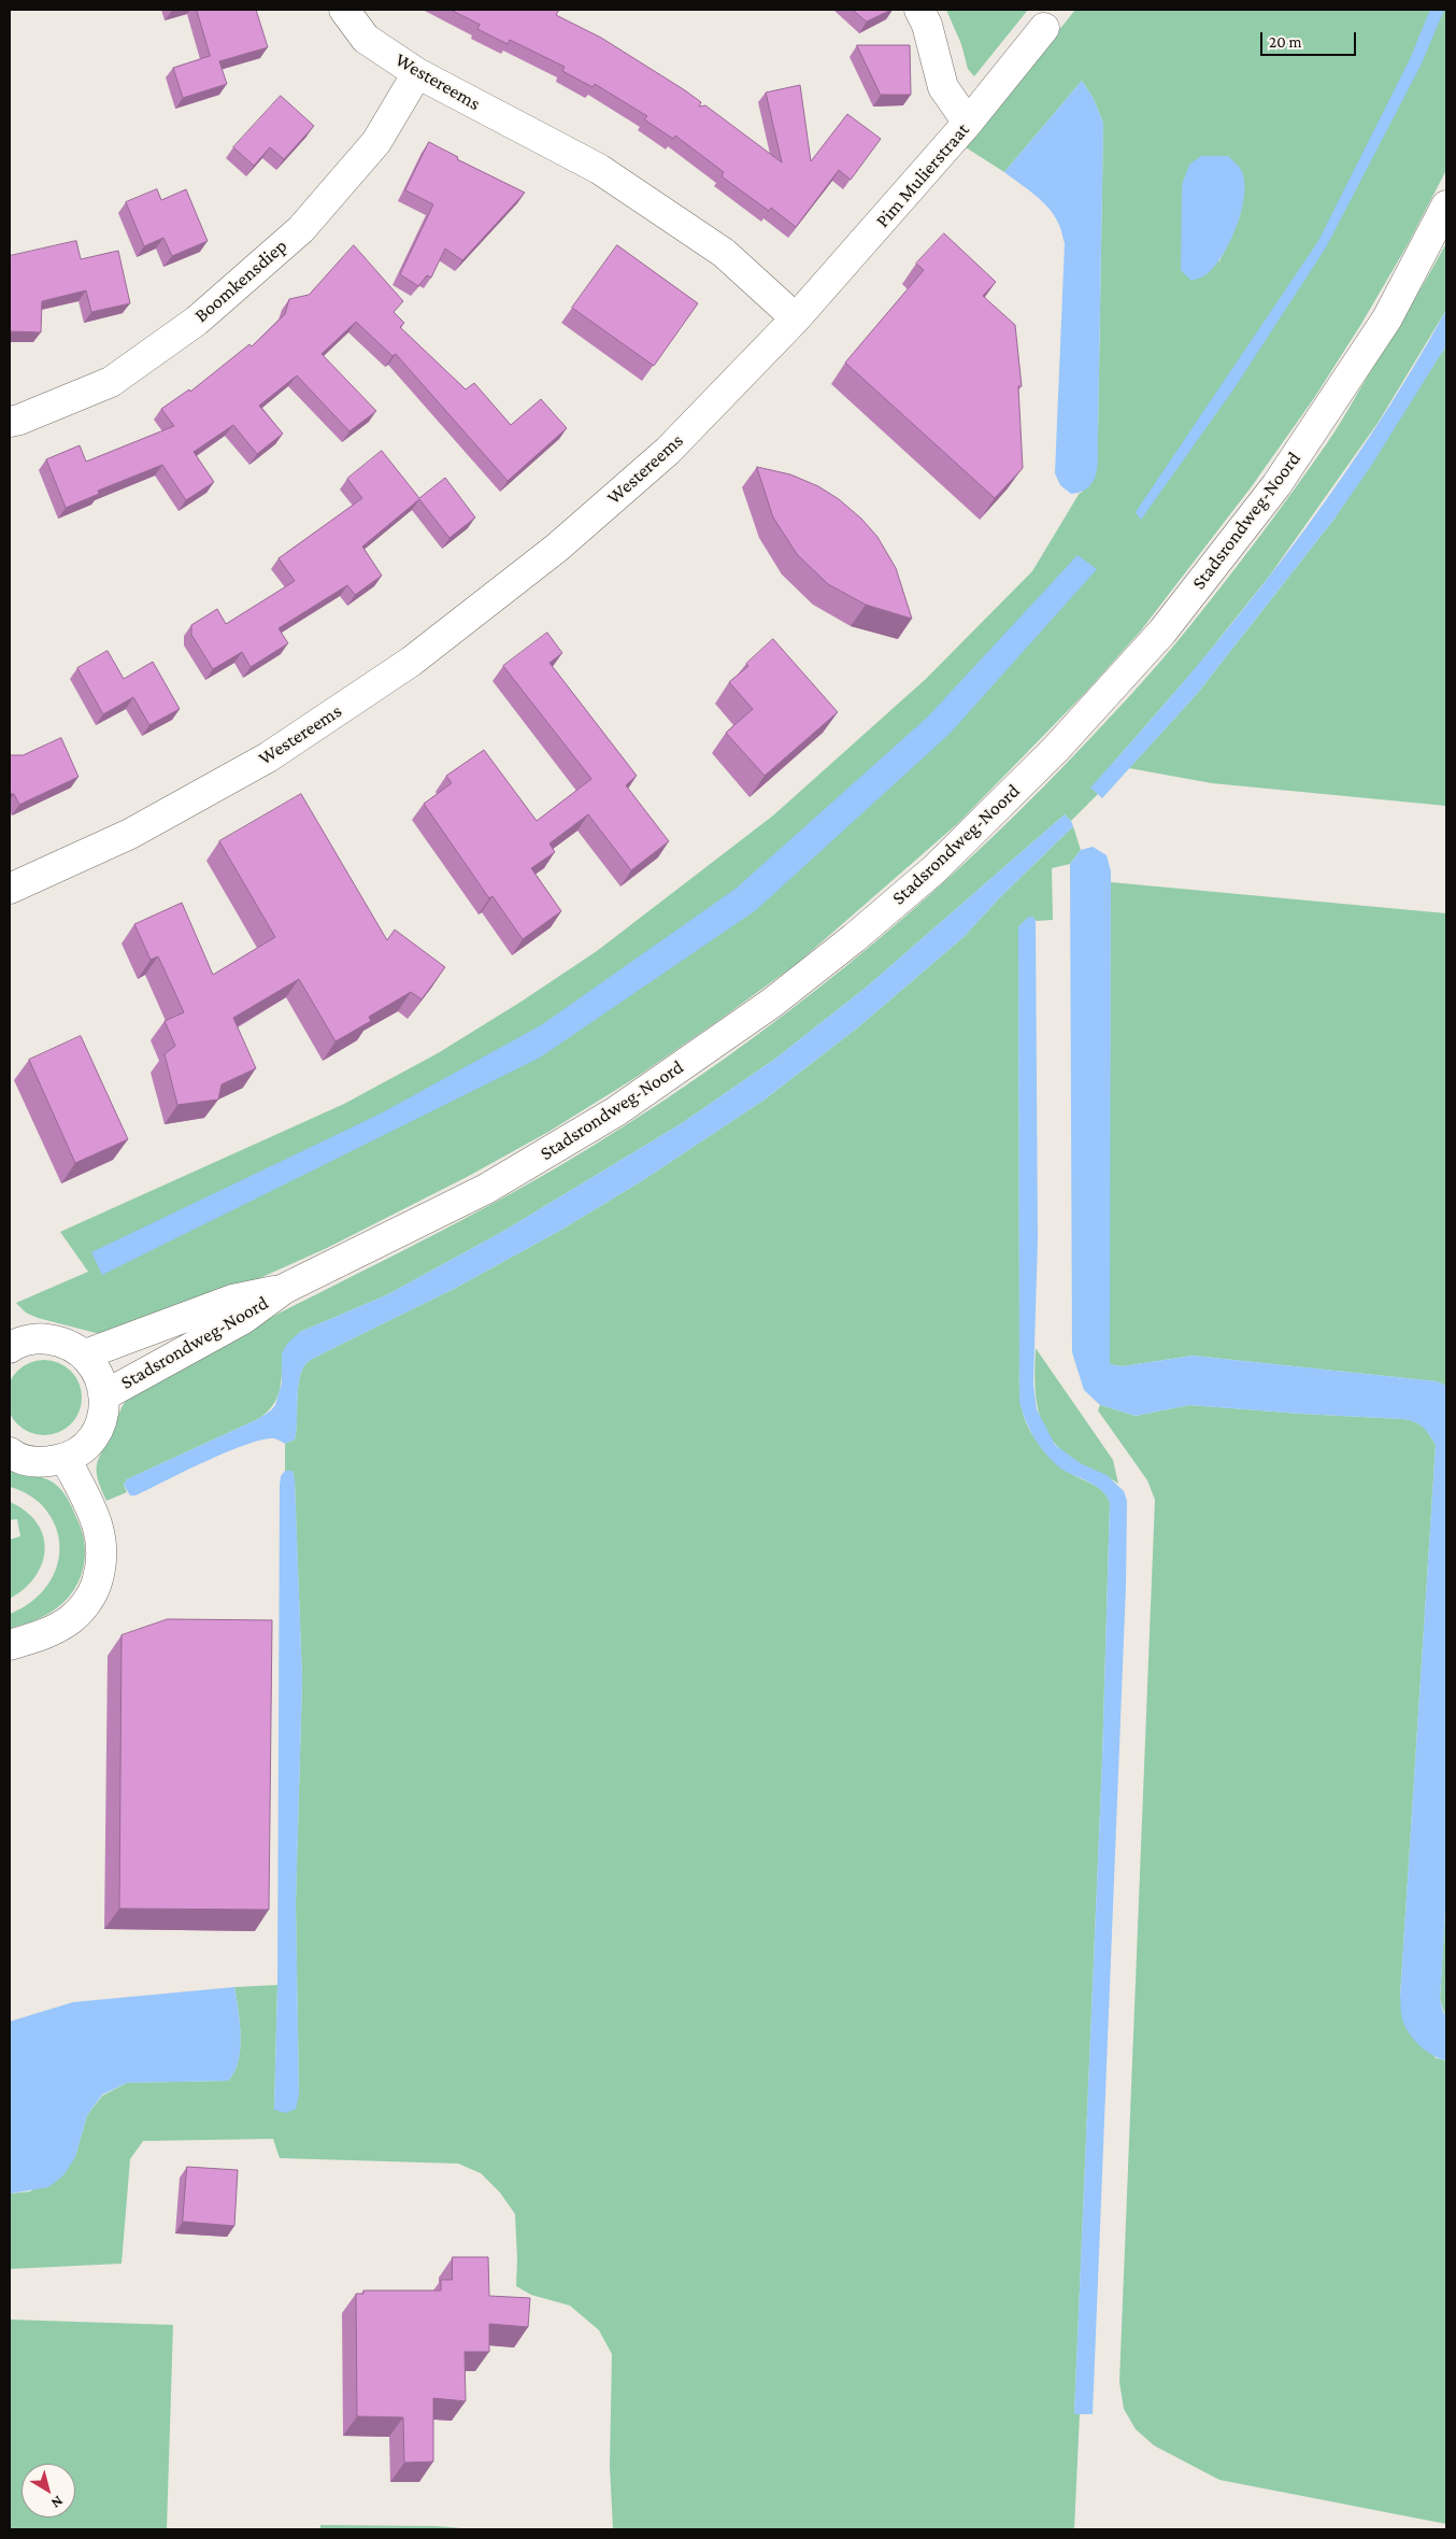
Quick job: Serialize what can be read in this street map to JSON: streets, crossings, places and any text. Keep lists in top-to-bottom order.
{
  "streets": {
    "street": [
      "Westereems",
      "Pim Mulierstraat",
      "Boomkensdiep",
      "Stadsrondweg-Noord"
    ]
  },
  "crossings": [
    ["Westereems", "Pim Mulierstraat"],
    ["Westereems", "Boomkensdiep"]
  ],
  "scale_bar": "20 m",
  "north": "bottom right"
}
